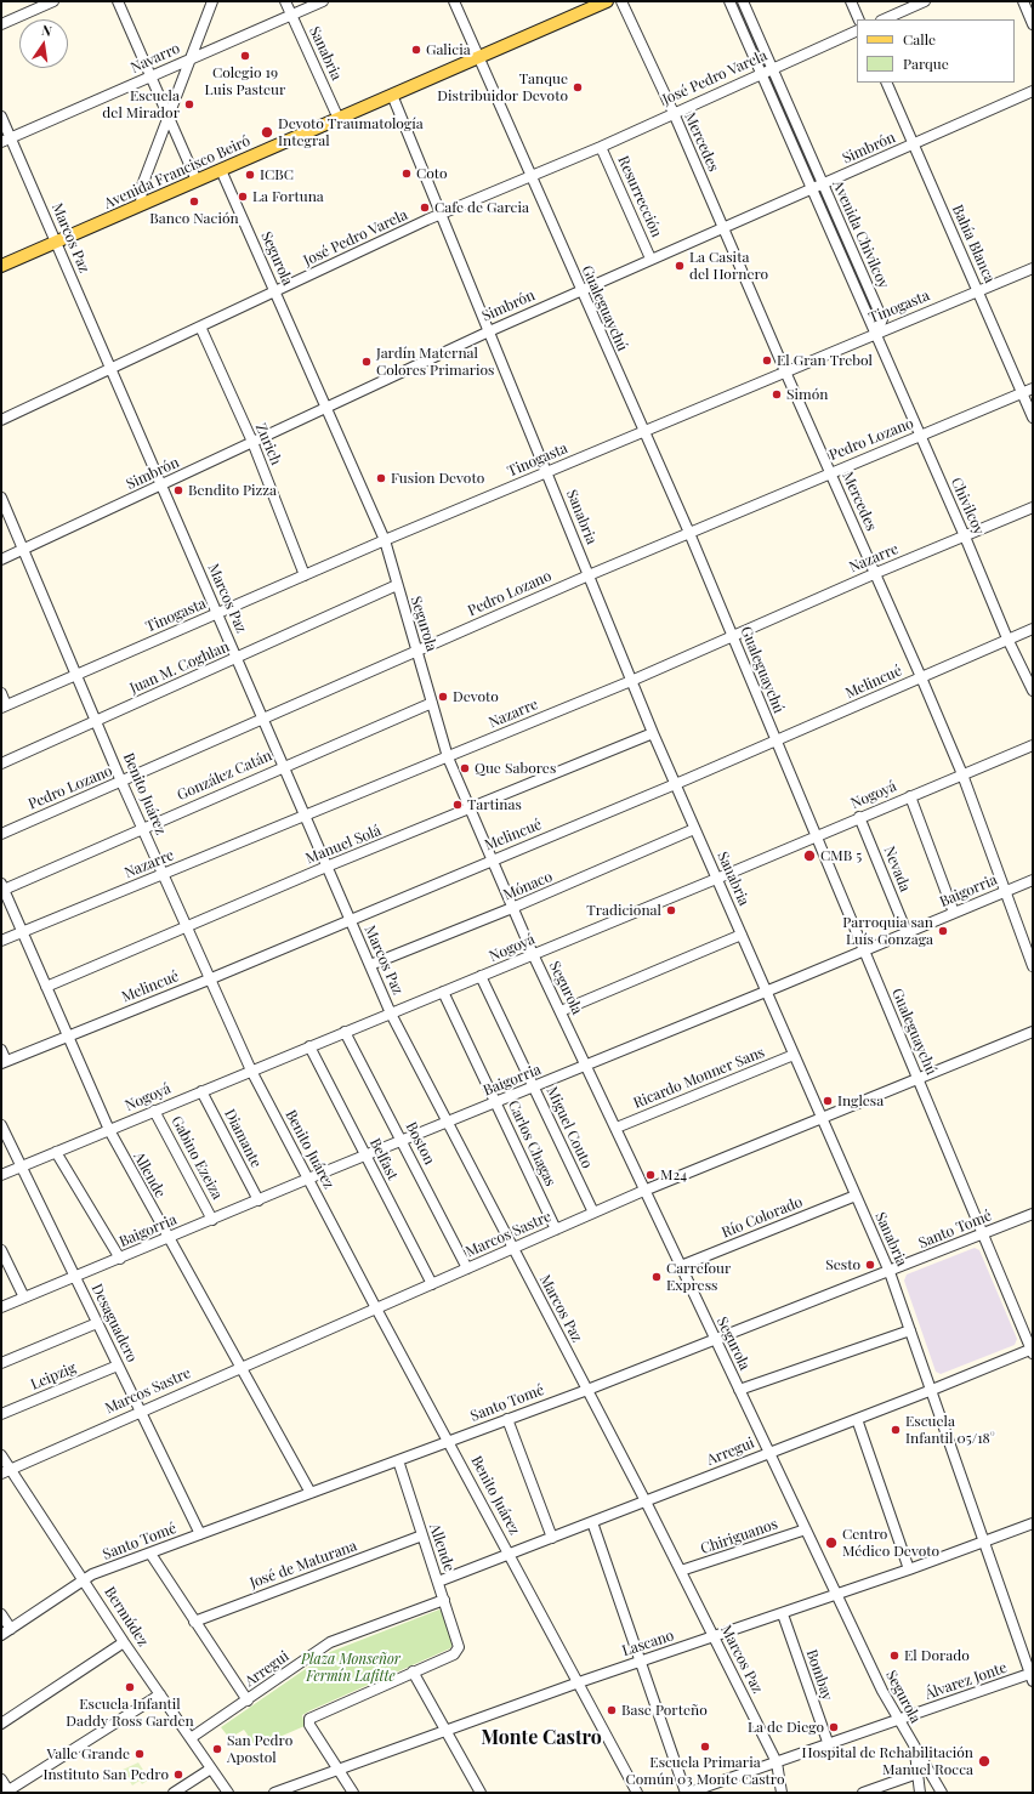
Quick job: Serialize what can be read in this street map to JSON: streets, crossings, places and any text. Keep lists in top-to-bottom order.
{
  "streets": {
    "main road": ["Avenida Francisco Beiró"],
    "street": [
      "Sanabria",
      "Navarro",
      "José Pedro Varela",
      "Mercedes",
      "Simbrón",
      "Resurrección",
      "Avenida Chivilcoy",
      "Marcos Paz",
      "Bahía Blanca",
      "Segurola",
      "Tinogasta",
      "Gualeguaychú",
      "Pedro Lozano",
      "Zurich",
      "Chivilcoy",
      "Nazarre",
      "Juan M. Coghlan",
      "Melincué",
      "González Catán",
      "Benito Juárez",
      "Nogoyá",
      "Manuel Solá",
      "Nevada",
      "Mónaco",
      "Baigorria",
      "Ricardo Monner Sans",
      "Miguel Couto",
      "Diamante",
      "Boston",
      "Carlos Chagas",
      "Gabino Ezeiza",
      "Belfast",
      "Allende",
      "Río Colorado",
      "Santo Tomé",
      "Marcos Sastre",
      "Desaguadero",
      "Leipzig",
      "Arregui",
      "Chiriguanos",
      "José de Maturana",
      "Bermúdez",
      "Lascano",
      "Bombay",
      "Álvarez Jonte"
    ]
  },
  "crossings": [
    ["Sanabria", "Navarro"],
    ["Sanabria", "José Pedro Varela"],
    ["Sanabria", "Simbrón"],
    ["Sanabria", "Avenida Francisco Beiró"],
    ["Sanabria", "Tinogasta"],
    ["Sanabria", "Pedro Lozano"],
    ["Sanabria", "Nazarre"],
    ["Sanabria", "Melincué"],
    ["Sanabria", "Nogoyá"],
    ["Sanabria", "Manuel Solá"],
    ["Sanabria", "Mónaco"],
    ["Sanabria", "Baigorria"],
    ["Sanabria", "Ricardo Monner Sans"],
    ["Sanabria", "Río Colorado"],
    ["Sanabria", "Santo Tomé"],
    ["Sanabria", "Marcos Sastre"],
    ["Sanabria", "Arregui"],
    ["Sanabria", "Lascano"],
    ["Sanabria", "Álvarez Jonte"],
    ["Navarro", "Marcos Paz"],
    ["José Pedro Varela", "Mercedes"],
    ["José Pedro Varela", "Resurrección"],
    ["José Pedro Varela", "Avenida Chivilcoy"],
    ["José Pedro Varela", "Marcos Paz"],
    ["José Pedro Varela", "Segurola"],
    ["José Pedro Varela", "Gualeguaychú"],
    ["José Pedro Varela", "Zurich"],
    ["Mercedes", "Simbrón"],
    ["Mercedes", "Tinogasta"],
    ["Mercedes", "Pedro Lozano"],
    ["Mercedes", "Nazarre"],
    ["Mercedes", "Melincué"],
    ["Mercedes", "Nogoyá"],
    ["Mercedes", "Baigorria"],
    ["Simbrón", "Resurrección"],
    ["Simbrón", "Avenida Chivilcoy"],
    ["Simbrón", "Marcos Paz"],
    ["Simbrón", "Bahía Blanca"],
    ["Simbrón", "Segurola"],
    ["Simbrón", "Gualeguaychú"],
    ["Simbrón", "Zurich"],
    ["Simbrón", "Benito Juárez"],
    ["Avenida Francisco Beiró", "Marcos Paz"],
    ["Avenida Francisco Beiró", "Segurola"],
    ["Avenida Francisco Beiró", "Gualeguaychú"],
    ["Avenida Chivilcoy", "Tinogasta"],
    ["Avenida Chivilcoy", "Chivilcoy"],
    ["Marcos Paz", "Tinogasta"],
    ["Marcos Paz", "Pedro Lozano"],
    ["Marcos Paz", "Nazarre"],
    ["Marcos Paz", "Juan M. Coghlan"],
    ["Marcos Paz", "Melincué"],
    ["Marcos Paz", "González Catán"],
    ["Marcos Paz", "Nogoyá"],
    ["Marcos Paz", "Manuel Solá"],
    ["Marcos Paz", "Mónaco"],
    ["Marcos Paz", "Baigorria"],
    ["Marcos Paz", "Santo Tomé"],
    ["Marcos Paz", "Marcos Sastre"],
    ["Marcos Paz", "Arregui"],
    ["Marcos Paz", "Chiriguanos"],
    ["Marcos Paz", "Lascano"],
    ["Marcos Paz", "Álvarez Jonte"],
    ["Bahía Blanca", "Tinogasta"],
    ["Bahía Blanca", "Pedro Lozano"],
    ["Segurola", "Tinogasta"],
    ["Segurola", "Pedro Lozano"],
    ["Segurola", "Nazarre"],
    ["Segurola", "Juan M. Coghlan"],
    ["Segurola", "Melincué"],
    ["Segurola", "González Catán"],
    ["Segurola", "Nogoyá"],
    ["Segurola", "Manuel Solá"],
    ["Segurola", "Mónaco"],
    ["Segurola", "Baigorria"],
    ["Segurola", "Ricardo Monner Sans"],
    ["Segurola", "Río Colorado"],
    ["Segurola", "Santo Tomé"],
    ["Segurola", "Marcos Sastre"],
    ["Segurola", "Arregui"],
    ["Segurola", "Chiriguanos"],
    ["Segurola", "Lascano"],
    ["Segurola", "Álvarez Jonte"],
    ["Tinogasta", "Gualeguaychú"],
    ["Tinogasta", "Zurich"],
    ["Tinogasta", "Chivilcoy"],
    ["Tinogasta", "Benito Juárez"],
    ["Gualeguaychú", "Pedro Lozano"],
    ["Gualeguaychú", "Nazarre"],
    ["Gualeguaychú", "Melincué"],
    ["Gualeguaychú", "Nogoyá"],
    ["Gualeguaychú", "Baigorria"],
    ["Gualeguaychú", "Santo Tomé"],
    ["Gualeguaychú", "Marcos Sastre"],
    ["Gualeguaychú", "Arregui"],
    ["Pedro Lozano", "Chivilcoy"],
    ["Pedro Lozano", "Benito Juárez"],
    ["Chivilcoy", "Nazarre"],
    ["Chivilcoy", "Melincué"],
    ["Nazarre", "Benito Juárez"],
    ["Nazarre", "Allende"],
    ["Juan M. Coghlan", "Benito Juárez"],
    ["Melincué", "Benito Juárez"],
    ["Melincué", "Allende"],
    ["González Catán", "Benito Juárez"],
    ["González Catán", "Allende"],
    ["Benito Juárez", "Nogoyá"],
    ["Benito Juárez", "Manuel Solá"],
    ["Benito Juárez", "Baigorria"],
    ["Benito Juárez", "Santo Tomé"],
    ["Benito Juárez", "Marcos Sastre"],
    ["Benito Juárez", "Arregui"],
    ["Benito Juárez", "Lascano"],
    ["Nogoyá", "Nevada"],
    ["Nogoyá", "Miguel Couto"],
    ["Nogoyá", "Diamante"],
    ["Nogoyá", "Boston"],
    ["Nogoyá", "Carlos Chagas"],
    ["Nogoyá", "Gabino Ezeiza"],
    ["Nogoyá", "Belfast"],
    ["Nogoyá", "Allende"],
    ["Nogoyá", "Desaguadero"],
    ["Manuel Solá", "Allende"],
    ["Nevada", "Baigorria"],
    ["Baigorria", "Miguel Couto"],
    ["Baigorria", "Diamante"],
    ["Baigorria", "Boston"],
    ["Baigorria", "Carlos Chagas"],
    ["Baigorria", "Gabino Ezeiza"],
    ["Baigorria", "Belfast"],
    ["Baigorria", "Allende"],
    ["Baigorria", "Desaguadero"],
    ["Miguel Couto", "Marcos Sastre"],
    ["Boston", "Marcos Sastre"],
    ["Carlos Chagas", "Marcos Sastre"],
    ["Belfast", "Marcos Sastre"],
    ["Allende", "Santo Tomé"],
    ["Allende", "Marcos Sastre"],
    ["Allende", "Arregui"],
    ["Allende", "José de Maturana"],
    ["Santo Tomé", "Desaguadero"],
    ["Santo Tomé", "Bermúdez"],
    ["Marcos Sastre", "Desaguadero"],
    ["Marcos Sastre", "Bermúdez"],
    ["Desaguadero", "Leipzig"],
    ["Arregui", "Bermúdez"],
    ["Lascano", "Bombay"],
    ["Bombay", "Álvarez Jonte"]
  ],
  "districts": ["Monte Castro"],
  "parks": ["Plaza Monseñor Fermín Lafitte"],
  "places": [
    "Galicia",
    "Colegio 19 Luis Pasteur",
    "Tanque Distribuidor Devoto",
    "Escuela del Mirador",
    "Devoto Traumatología Integral",
    "Coto",
    "ICBC",
    "La Fortuna",
    "Banco Nación",
    "Cafe de Garcia",
    "La Casita del Hornero",
    "El Gran Trebol",
    "Jardín Maternal Colores Primarios",
    "Simón",
    "Fusion Devoto",
    "Bendito Pizza",
    "Devoto",
    "Que Sabores",
    "Tartinas",
    "CMB 5",
    "Tradicional",
    "Parroquia san Luís Gonzaga",
    "Inglesa",
    "M24",
    "Sesto",
    "Carrefour Express",
    "Escuela Infantil 05/18°",
    "Centro Médico Devoto",
    "El Dorado",
    "Escuela Infantil Daddy Ross Garden",
    "Base Porteño",
    "La de Diego",
    "Escuela Primaria Común 03 Monte Castro",
    "San Pedro Apostol",
    "Valle Grande",
    "Hospital de Rehabilitación Manuel Rocca",
    "Instituto San Pedro"
  ],
  "legend": ["Calle", "Parque"],
  "north": "top"
}
